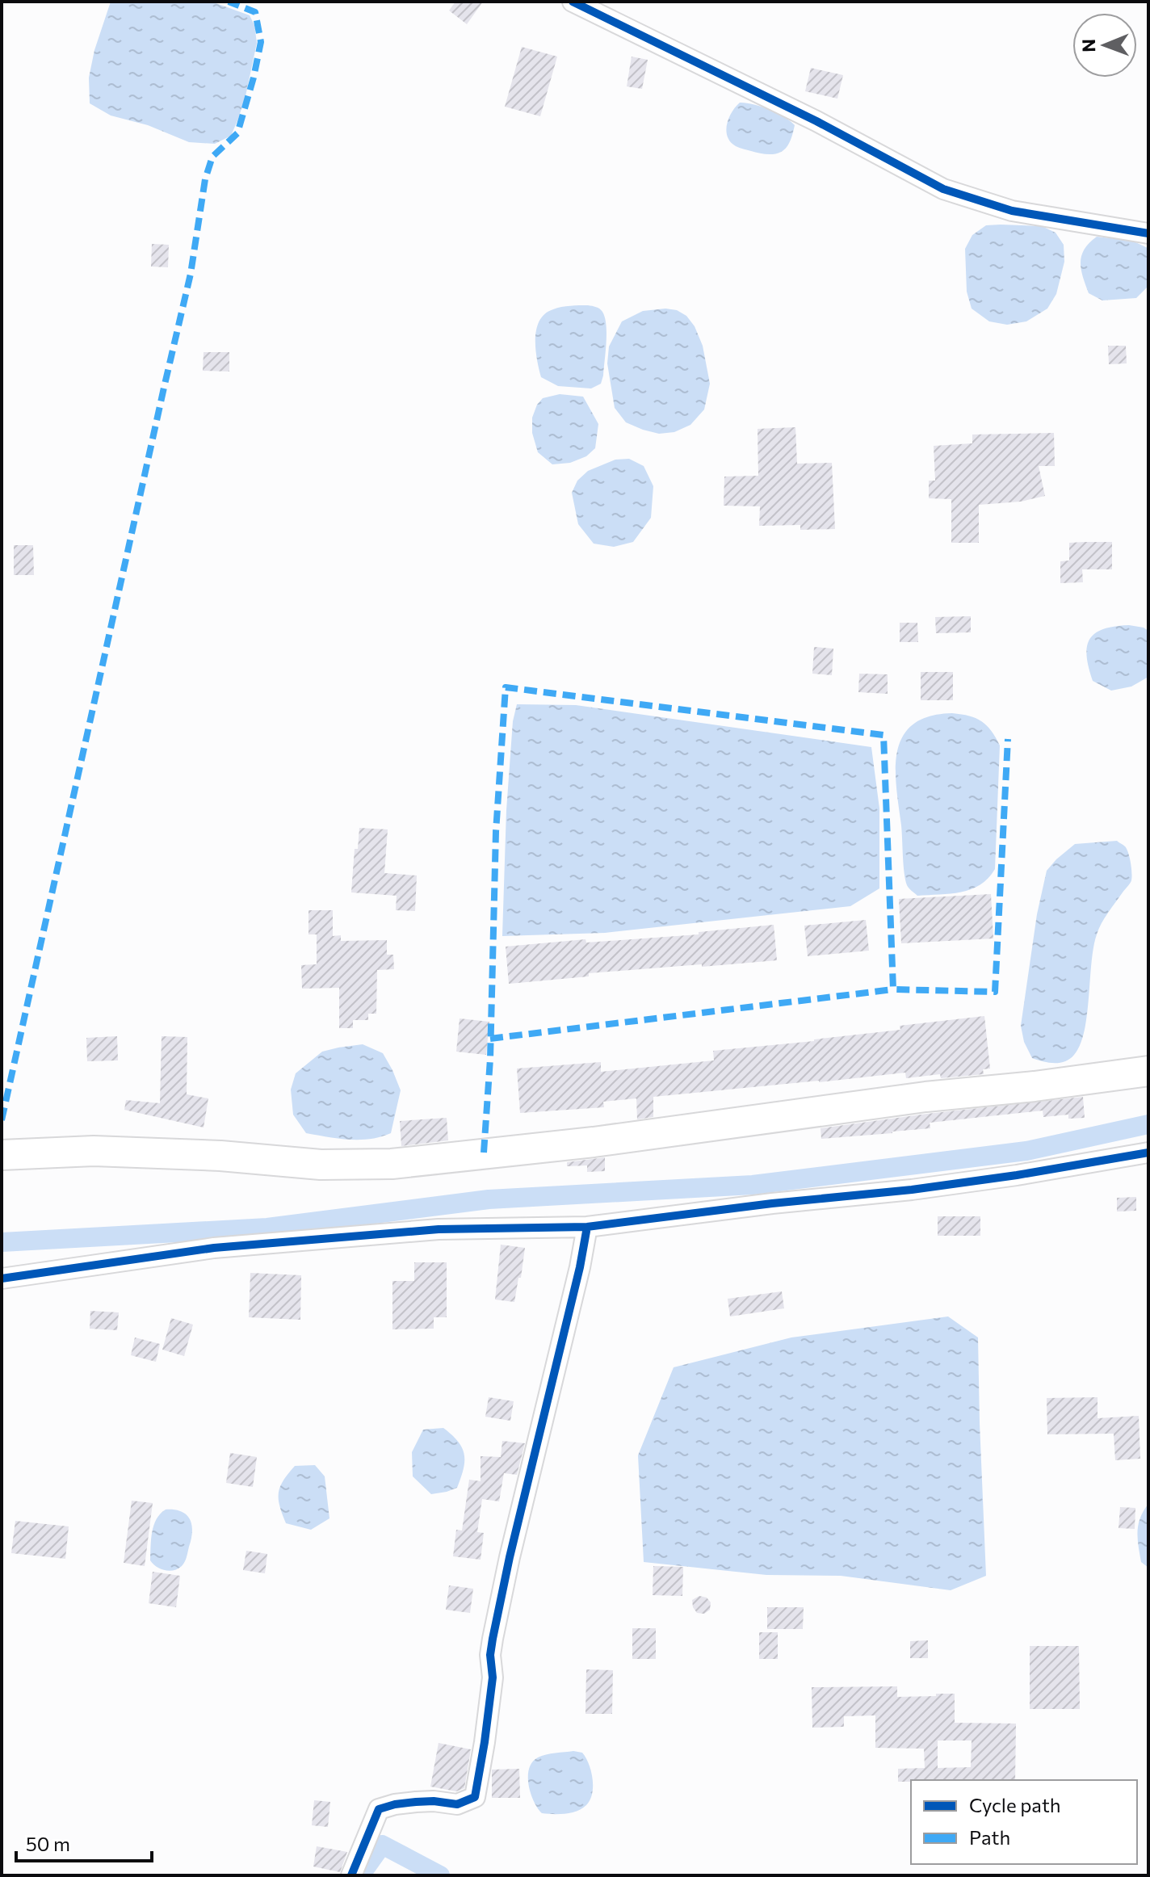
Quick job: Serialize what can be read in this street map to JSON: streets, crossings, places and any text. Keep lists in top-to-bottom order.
{
  "legend": ["Cycle path", "Path"],
  "scale_bar": "50 m",
  "north": "left"
}
